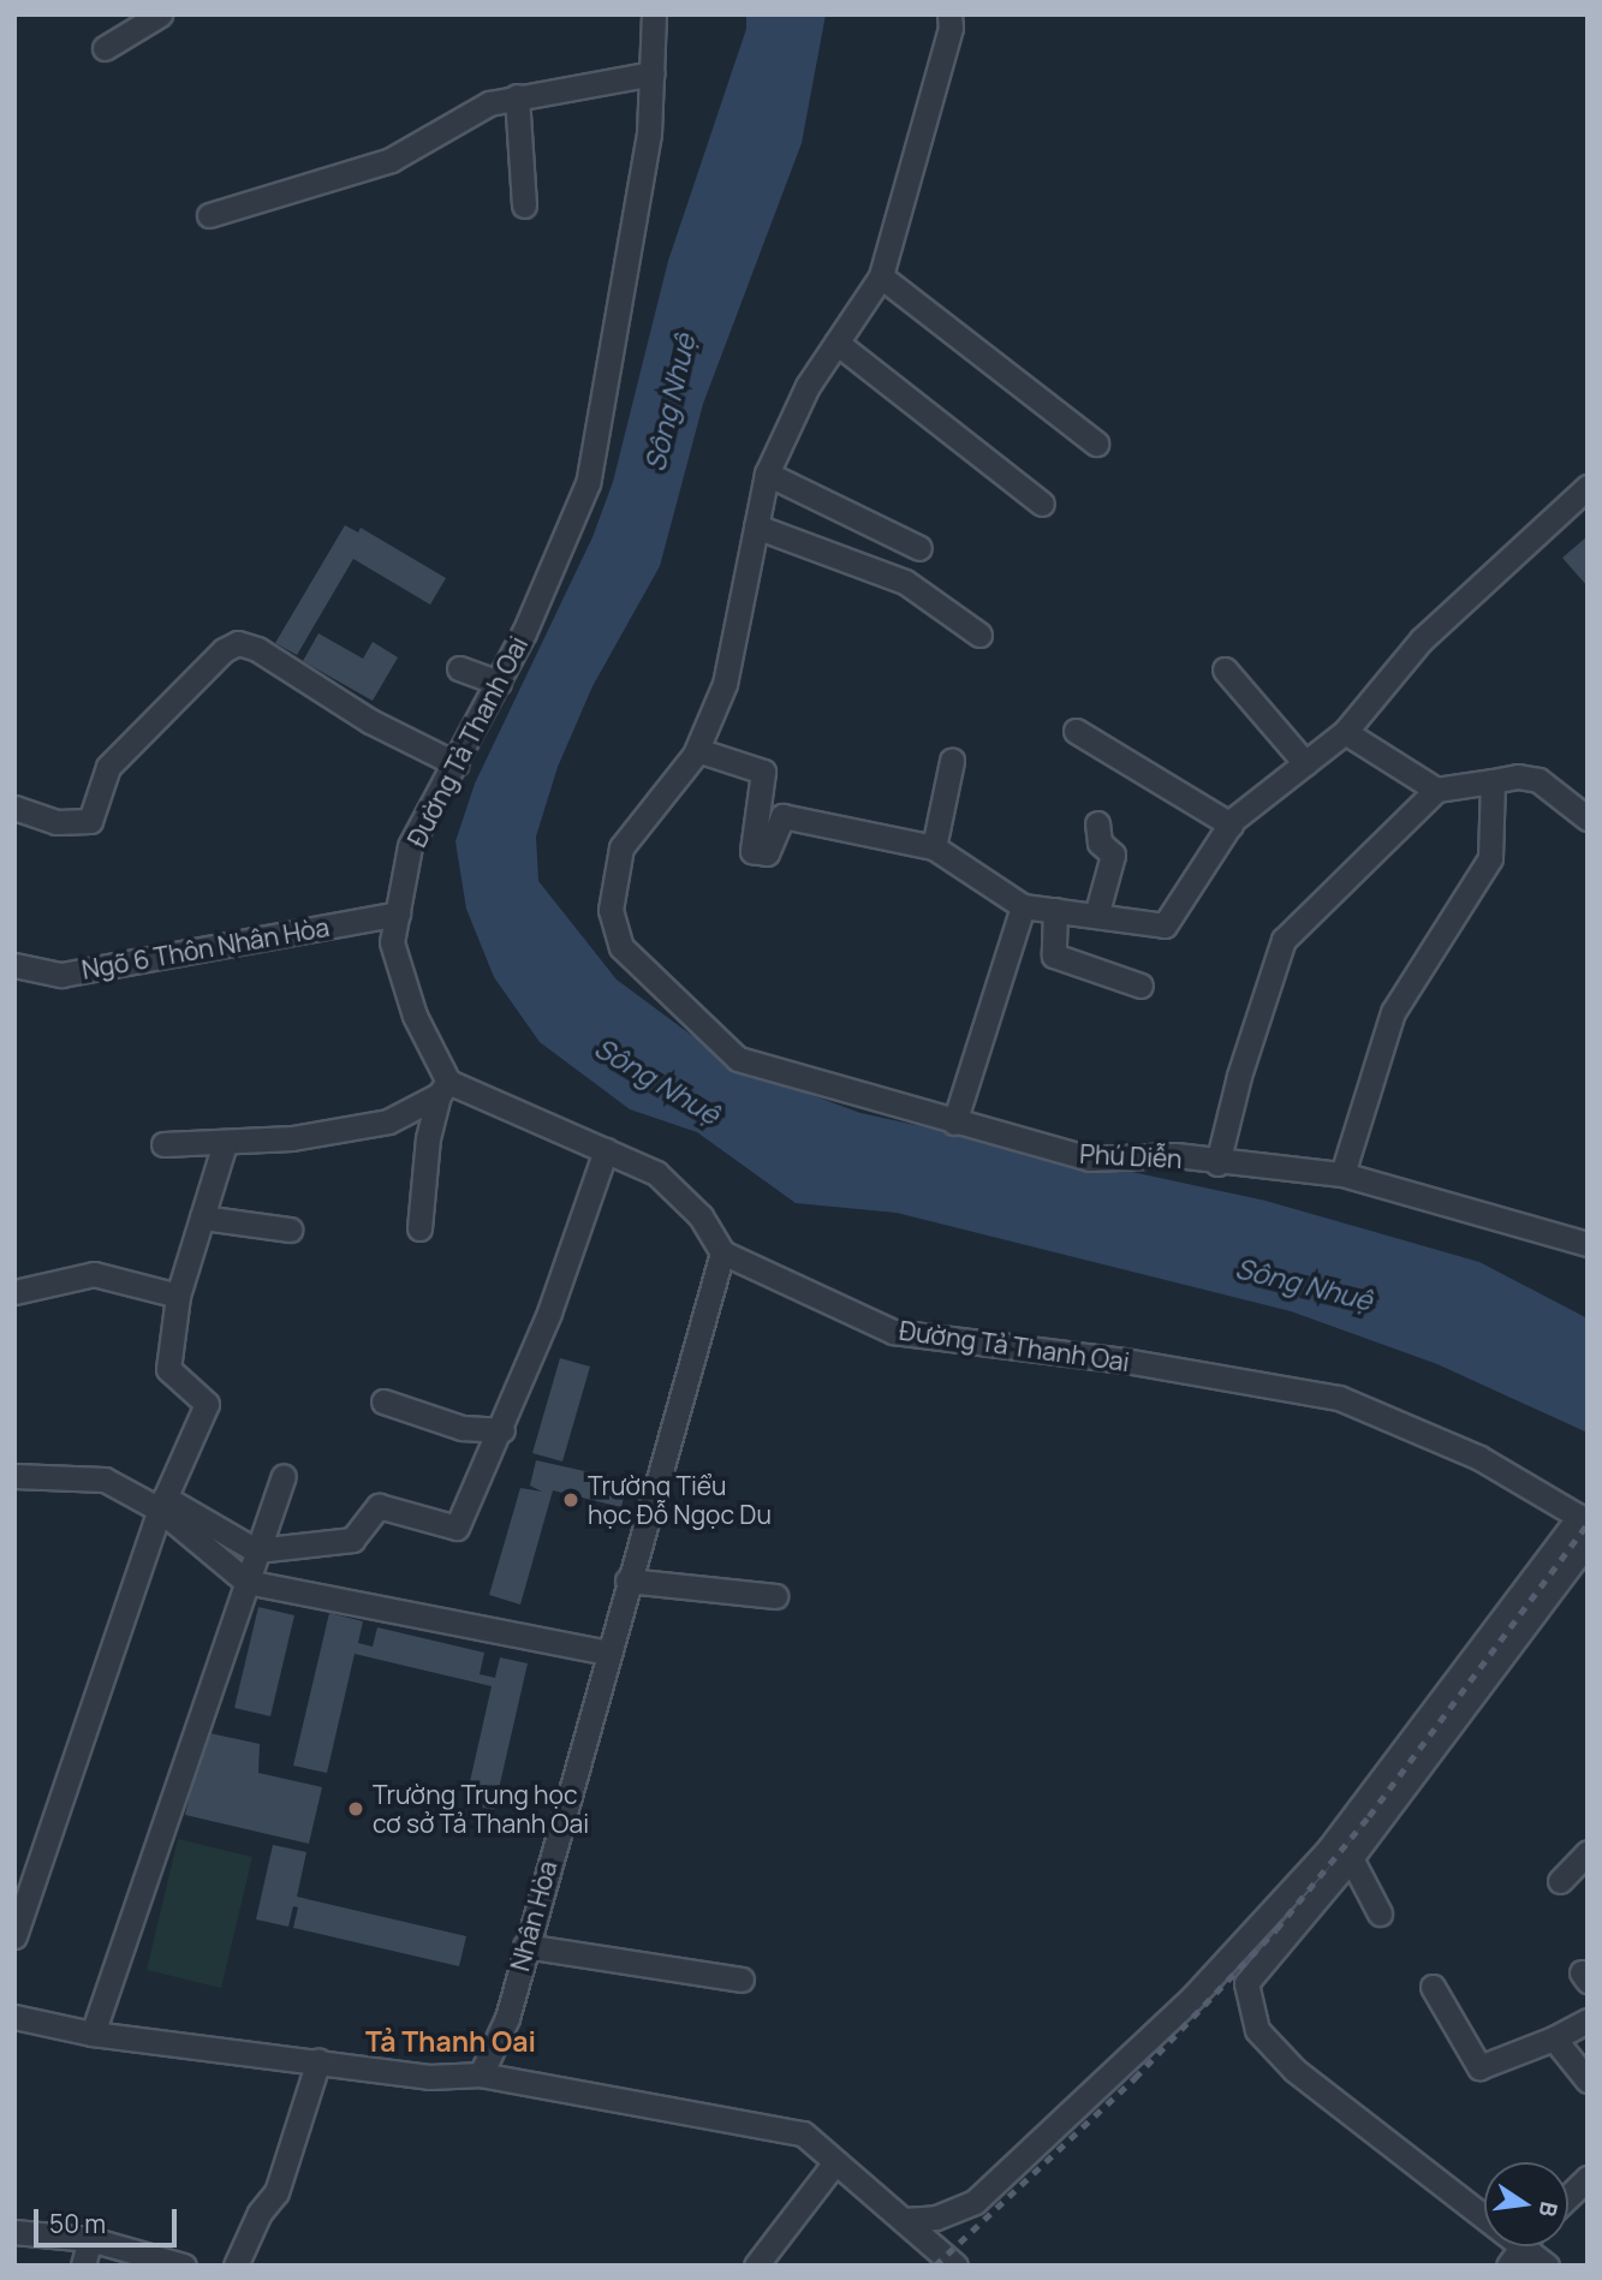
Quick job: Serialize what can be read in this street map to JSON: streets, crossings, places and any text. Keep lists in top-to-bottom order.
{
  "streets": {
    "street": [
      "Đường Tả Thanh Oai",
      "Ngõ 6 Thôn Nhân Hòa",
      "Phú Diễn",
      "Nhân Hòa"
    ]
  },
  "crossings": [
    ["Đường Tả Thanh Oai", "Ngõ 6 Thôn Nhân Hòa"],
    ["Đường Tả Thanh Oai", "Nhân Hòa"]
  ],
  "districts": ["Tả Thanh Oai"],
  "water": ["Sông Nhuệ"],
  "places": ["Trường Tiểu học Đỗ Ngọc Du", "Trường Trung học cơ sở Tả Thanh Oai"],
  "scale_bar": "50 m",
  "north": "right"
}
